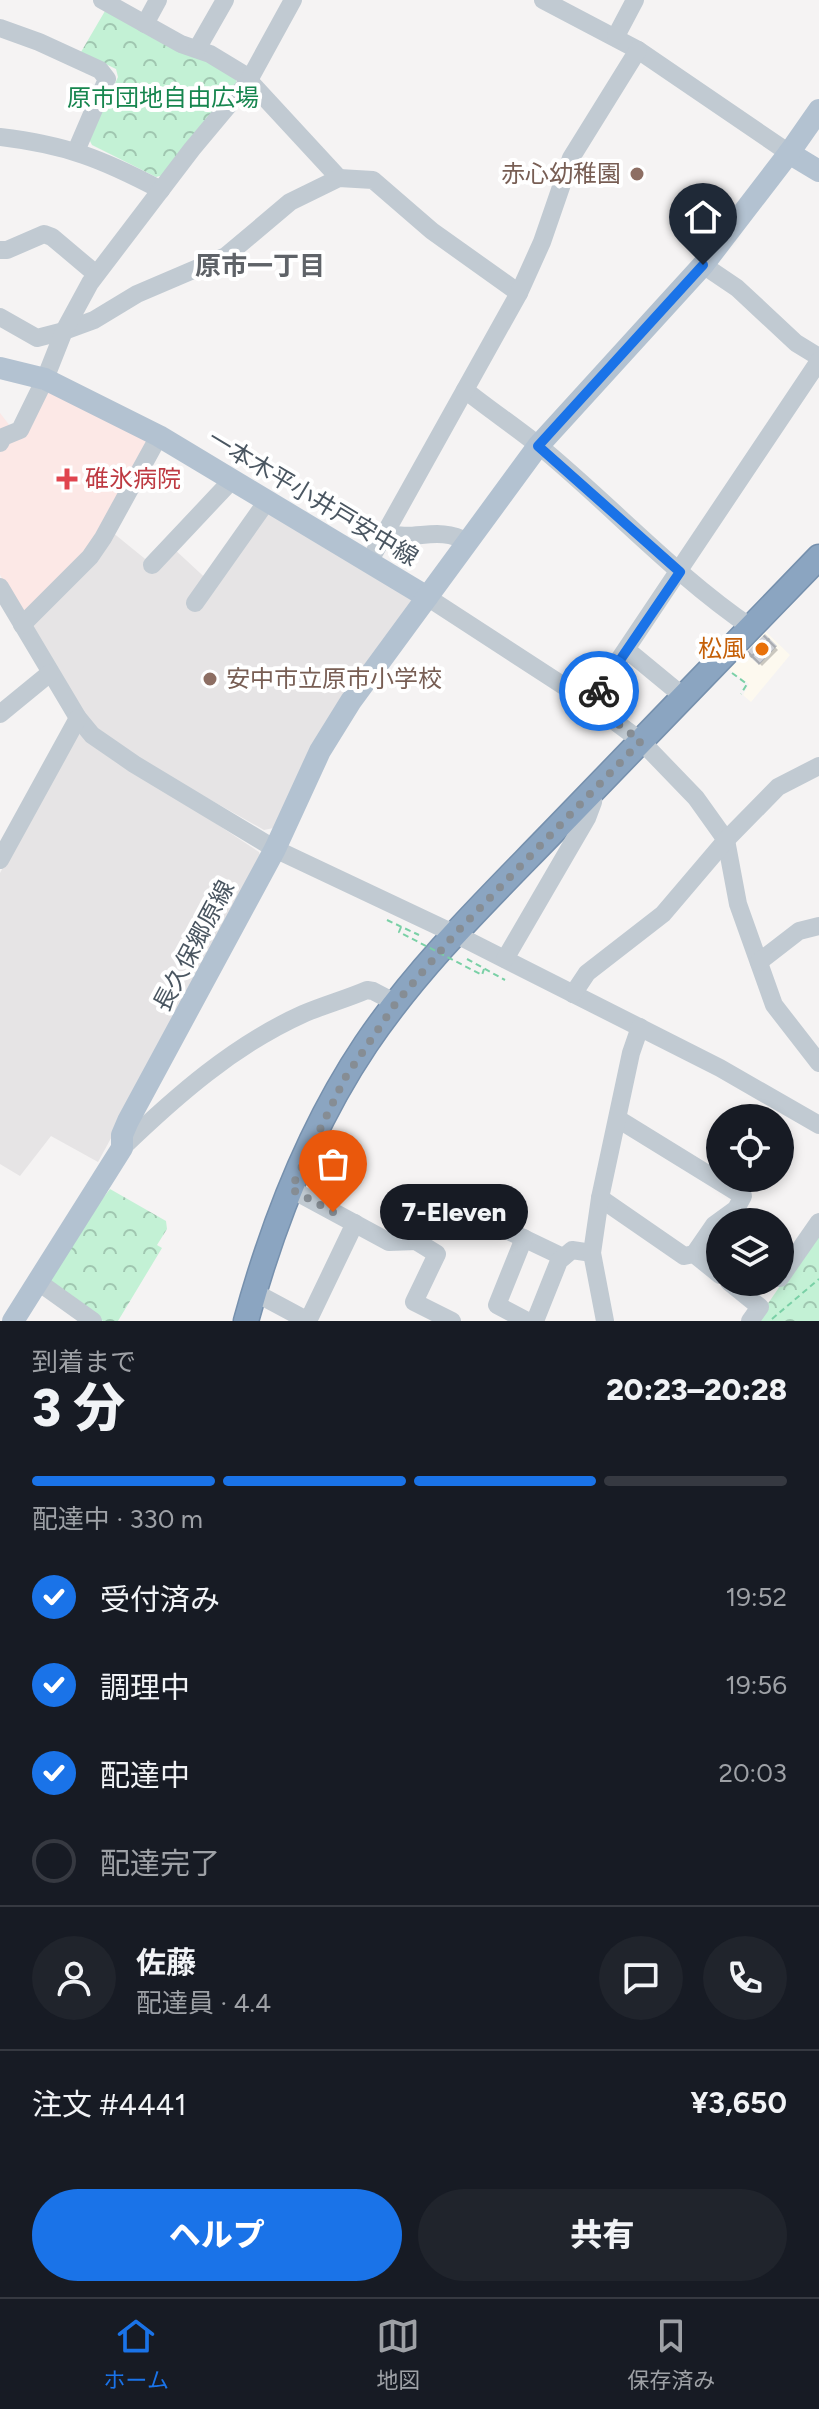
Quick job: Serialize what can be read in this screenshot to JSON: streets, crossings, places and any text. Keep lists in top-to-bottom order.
{
  "streets": {
    "main road": ["一本木平小井戸安中線", "長久保郷原線"]
  },
  "crossings": [
    ["一本木平小井戸安中線", "長久保郷原線"]
  ],
  "districts": ["原市一丁目"],
  "parks": ["原市団地自由広場"],
  "places": {
    "other": [
      "赤心幼稚園",
      "松風",
      "安中市立原市小学校",
      "7-Eleven"
    ],
    "health": ["碓氷病院"]
  },
  "page": {
    "bubble": "7-Eleven",
    "heading": ["3 分", "到着まで", "20:23–20:28"],
    "panel": [
      "佐藤",
      "配達員 · 4.4",
      "注文 #4441",
      "¥3,650"
    ],
    "bar": "配達中 · 330 m",
    "list": [
      ["受付済み", "19:52"],
      ["調理中", "19:56"],
      ["配達中", "20:03"],
      "配達完了"
    ],
    "buttons": ["ヘルプ", "共有"],
    "tabs": ["ホーム", "地図", "保存済み"]
  }
}
